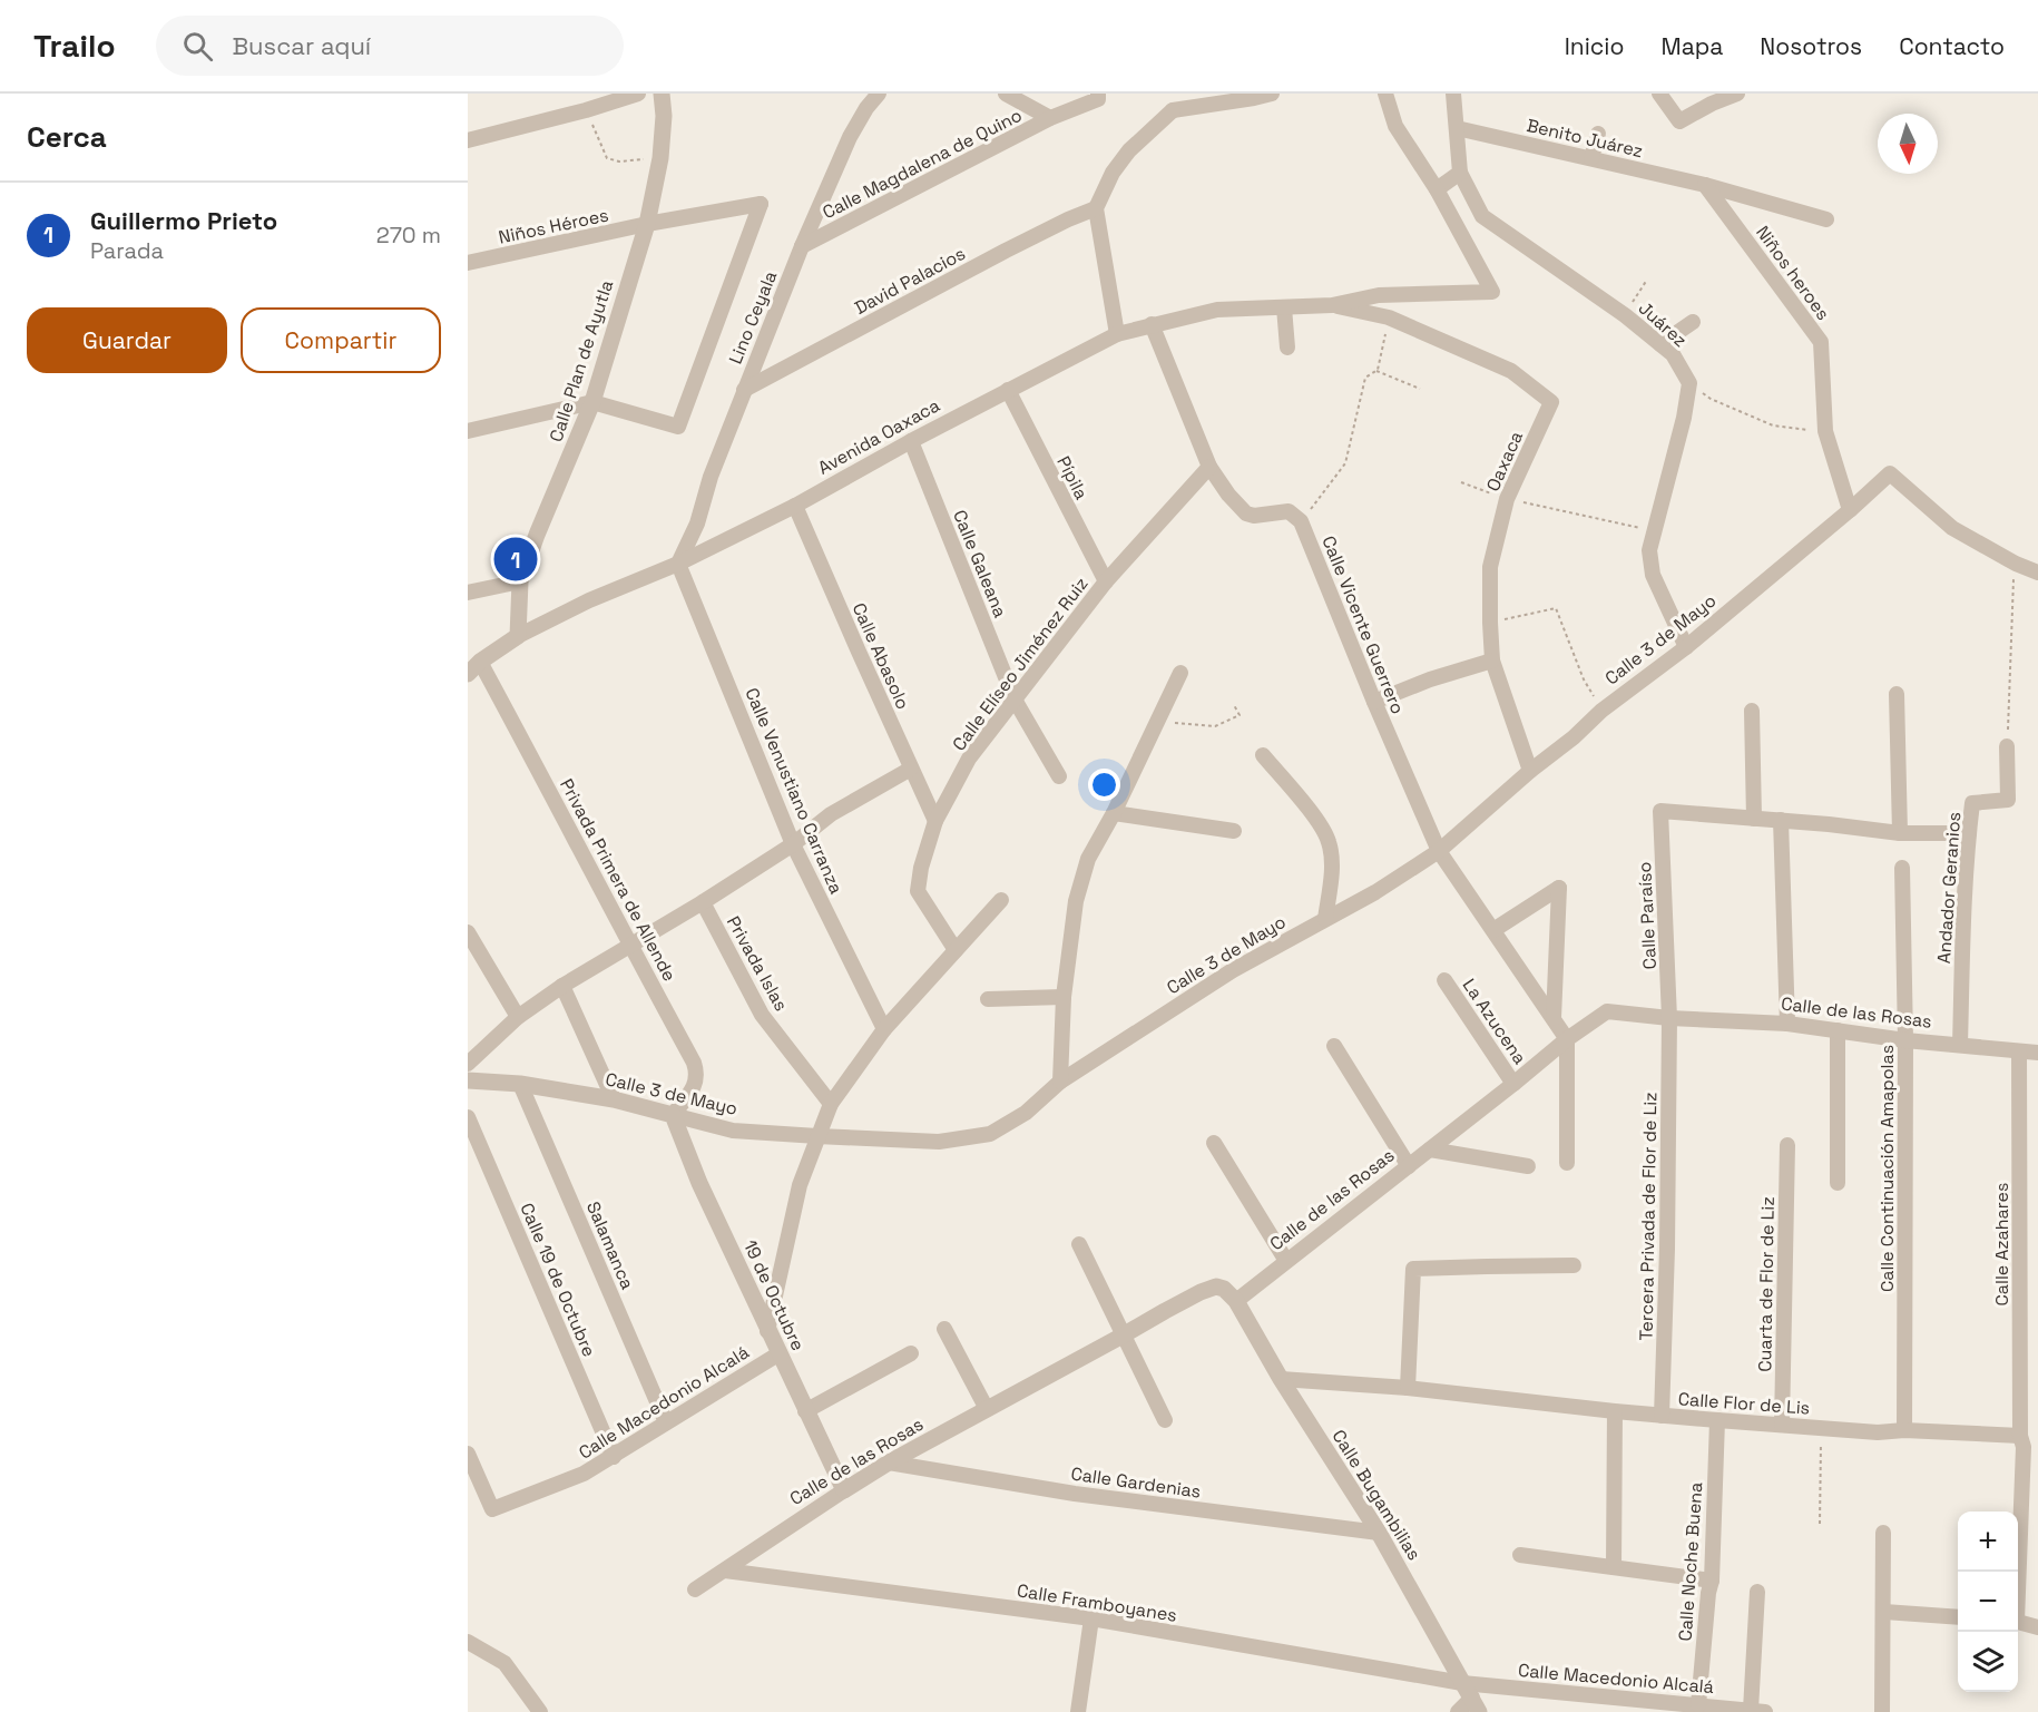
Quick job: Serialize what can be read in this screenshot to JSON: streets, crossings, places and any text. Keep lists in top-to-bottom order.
{
  "streets": {
    "street": [
      "Benito Juárez",
      "Calle Magdalena de Quino",
      "Niños Héroes",
      "Niños heroes",
      "David Palacios",
      "Lino Ceyala",
      "Juárez",
      "Calle Plan de Ayutla",
      "Avenida Oaxaca",
      "Oaxaca",
      "Pípila",
      "Calle Galeana",
      "Calle Vicente Guerrero",
      "Calle 3 de Mayo",
      "Calle Abasolo",
      "Calle Elíseo Jiménez Ruiz",
      "Calle Venustiano Carranza",
      "Privada Primera de Allende",
      "Andador Geranios",
      "Calle Paraíso",
      "Privada Islas",
      "Calle de las Rosas",
      "La Azucena",
      "Calle Continuación Amapolas",
      "Tercera Privada de Flor de Liz",
      "Calle Azahares",
      "Salamanca",
      "Calle 19 de Octubre",
      "Cuarta de Flor de Liz",
      "19 de Octubre",
      "Calle Macedonio Alcalá",
      "Calle Flor de Lis",
      "Calle Gardenias",
      "Calle Bugambilias",
      "Calle Noche Buena",
      "Calle Framboyanes"
    ]
  },
  "crossings": [
    ["Benito Juárez", "Niños heroes"],
    ["Calle Magdalena de Quino", "Lino Ceyala"],
    ["Niños Héroes", "Calle Plan de Ayutla"],
    ["Niños heroes", "Calle 3 de Mayo"],
    ["David Palacios", "Lino Ceyala"],
    ["Lino Ceyala", "Avenida Oaxaca"],
    ["Lino Ceyala", "Calle Venustiano Carranza"],
    ["Calle Plan de Ayutla", "Avenida Oaxaca"],
    ["Avenida Oaxaca", "Oaxaca"],
    ["Avenida Oaxaca", "Pípila"],
    ["Avenida Oaxaca", "Calle Galeana"],
    ["Avenida Oaxaca", "Calle Abasolo"],
    ["Avenida Oaxaca", "Calle Venustiano Carranza"],
    ["Avenida Oaxaca", "Privada Primera de Allende"],
    ["Oaxaca", "Calle 3 de Mayo"],
    ["Pípila", "Calle Elíseo Jiménez Ruiz"],
    ["Calle Galeana", "Calle Elíseo Jiménez Ruiz"],
    ["Calle Vicente Guerrero", "Calle 3 de Mayo"],
    ["Calle Vicente Guerrero", "Calle Elíseo Jiménez Ruiz"],
    ["Calle Vicente Guerrero", "Calle de las Rosas"],
    ["Calle 3 de Mayo", "Privada Primera de Allende"],
    ["Calle 3 de Mayo", "Salamanca"],
    ["Calle 3 de Mayo", "19 de Octubre"],
    ["Calle Abasolo", "Calle Elíseo Jiménez Ruiz"],
    ["Privada Primera de Allende", "19 de Octubre"],
    ["Andador Geranios", "Calle de las Rosas"],
    ["Calle Paraíso", "Calle de las Rosas"],
    ["Calle Paraíso", "Tercera Privada de Flor de Liz"],
    ["Calle de las Rosas", "La Azucena"],
    ["Calle de las Rosas", "Calle Continuación Amapolas"],
    ["Calle de las Rosas", "Tercera Privada de Flor de Liz"],
    ["Calle de las Rosas", "Calle Azahares"],
    ["Calle de las Rosas", "19 de Octubre"],
    ["Calle de las Rosas", "Calle Gardenias"],
    ["Calle de las Rosas", "Calle Bugambilias"],
    ["Calle de las Rosas", "Calle Framboyanes"],
    ["Calle Continuación Amapolas", "Calle Flor de Lis"],
    ["Tercera Privada de Flor de Liz", "Calle Flor de Lis"],
    ["Calle Azahares", "Calle Flor de Lis"],
    ["Salamanca", "Calle Macedonio Alcalá"],
    ["Calle 19 de Octubre", "Calle Macedonio Alcalá"],
    ["Cuarta de Flor de Liz", "Calle Flor de Lis"],
    ["19 de Octubre", "Calle Macedonio Alcalá"],
    ["Calle Macedonio Alcalá", "Calle Bugambilias"],
    ["Calle Macedonio Alcalá", "Calle Noche Buena"],
    ["Calle Macedonio Alcalá", "Calle Framboyanes"],
    ["Calle Flor de Lis", "Calle Bugambilias"],
    ["Calle Flor de Lis", "Calle Noche Buena"],
    ["Calle Gardenias", "Calle Bugambilias"],
    ["Calle Bugambilias", "Calle Framboyanes"]
  ],
  "north": "bottom",
  "page": {
    "header": "Trailo",
    "search": "Buscar aquí",
    "nav": [
      "Inicio",
      "Mapa",
      "Nosotros",
      "Contacto"
    ],
    "heading": "Cerca",
    "list": [
      {
        "mark": "1",
        "name": "Guillermo Prieto",
        "note": "Parada",
        "value": "270 m"
      }
    ],
    "buttons": ["Guardar", "Compartir"],
    "pins": "1",
    "map_buttons": ["+", "−"]
  }
}
